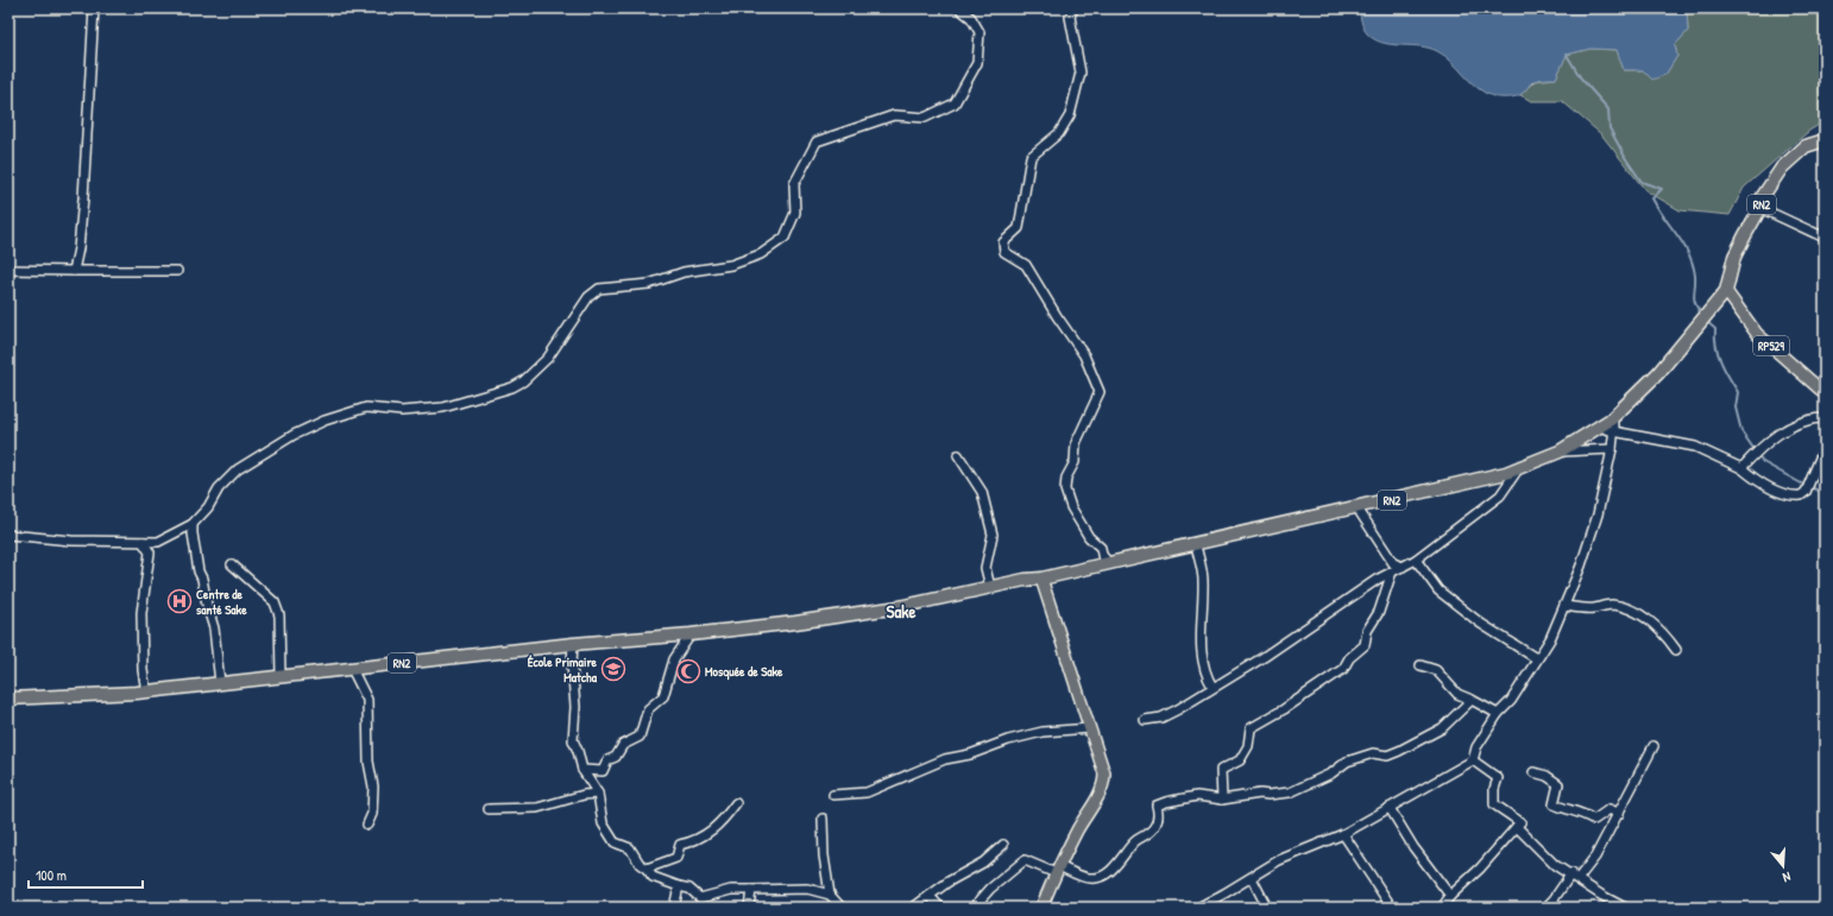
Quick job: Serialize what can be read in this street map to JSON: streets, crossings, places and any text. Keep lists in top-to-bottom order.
{
  "streets": {
    "highway": ["RN2"],
    "main road": ["RP529"]
  },
  "crossings": [
    ["RN2", "RP529"]
  ],
  "districts": ["Sake"],
  "places": {
    "hospital": ["Centre de santé Sake"],
    "school or university": ["École Primaire Matcha"],
    "mosque": ["Mosquée de Sake"]
  },
  "scale_bar": "100 m",
  "north": "bottom"
}
